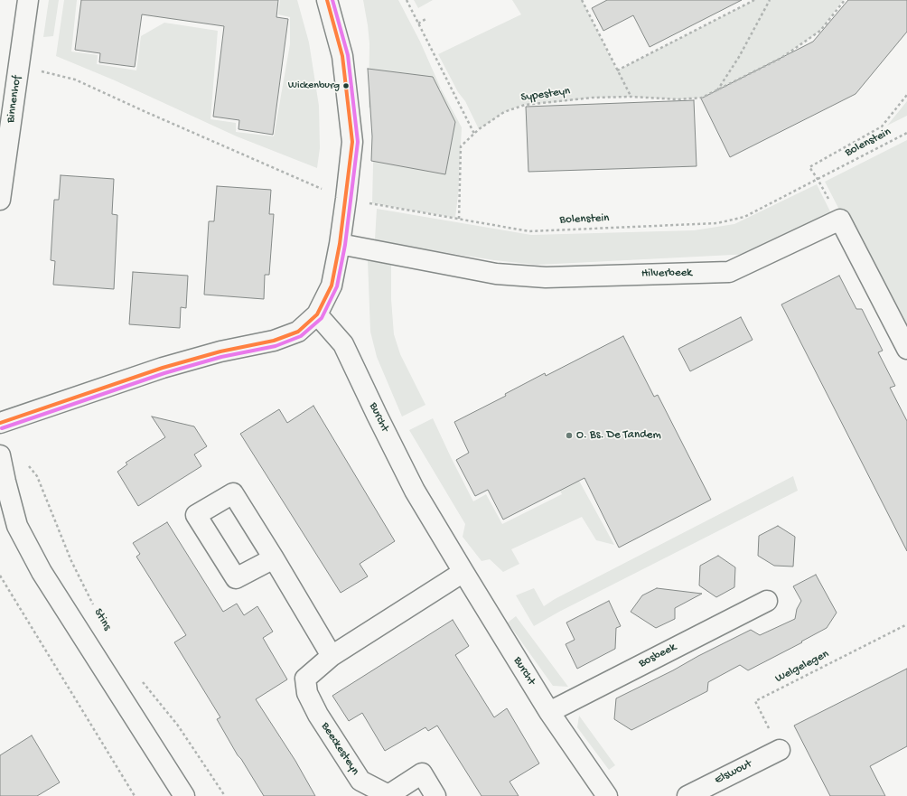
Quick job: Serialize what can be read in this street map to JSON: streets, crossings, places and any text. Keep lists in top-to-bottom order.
{
  "streets": {
    "street": [
      "Binnenhof",
      "Hilverbeek",
      "Burcht",
      "Bosbeek",
      "Beeckesteyn",
      "Elswout"
    ],
    "path": [
      "Sypesteyn",
      "Bolenstein",
      "Stins",
      "Welgelegen"
    ]
  },
  "crossings": [
    ["Sypesteyn", "Bolenstein"],
    ["Binnenhof", "Bolenstein"],
    ["Burcht", "Bosbeek"],
    ["Burcht", "Beeckesteyn"],
    ["Welgelegen", "Elswout"]
  ],
  "places": ["Wickenburg", "O. Bs. De Tandem"]
}
